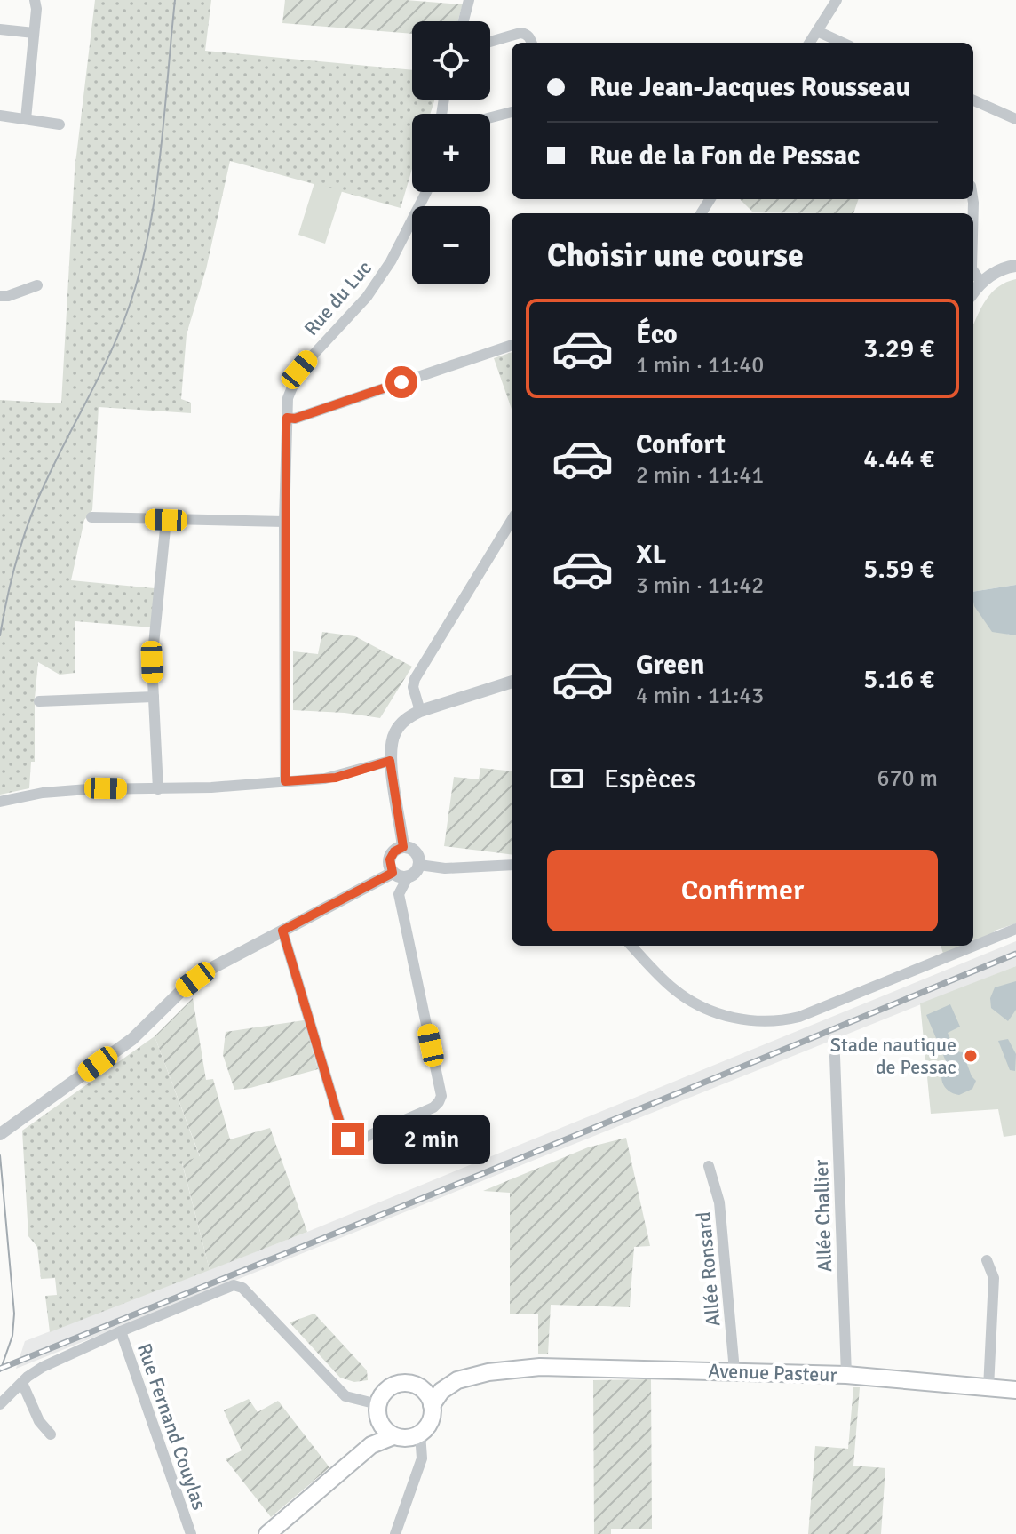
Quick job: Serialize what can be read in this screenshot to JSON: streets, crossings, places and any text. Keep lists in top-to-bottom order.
{
  "streets": {
    "main road": ["Avenue Pasteur"],
    "street": [
      "Rue du Luc",
      "Allée Challier",
      "Allée Ronsard",
      "Rue Fernand Couylas"
    ]
  },
  "crossings": [
    ["Allée Challier", "Avenue Pasteur"],
    ["Allée Ronsard", "Avenue Pasteur"]
  ],
  "places": ["Stade nautique de Pessac"],
  "page": {
    "map_buttons": ["+", "−"],
    "banner": ["Rue Jean-Jacques Rousseau", "Rue de la Fon de Pessac"],
    "heading": "Choisir une course",
    "list": [
      {
        "name": "Éco",
        "note": "1 min · 11:40",
        "value": "3.29 €"
      },
      {
        "name": "Confort",
        "note": "2 min · 11:41",
        "value": "4.44 €"
      },
      {
        "name": "XL",
        "note": "3 min · 11:42",
        "value": "5.59 €"
      },
      {
        "name": "Green",
        "note": "4 min · 11:43",
        "value": "5.16 €"
      }
    ],
    "pay": ["Espèces", "670 m"],
    "buttons": "Confirmer",
    "bubble": "2 min"
  }
}
